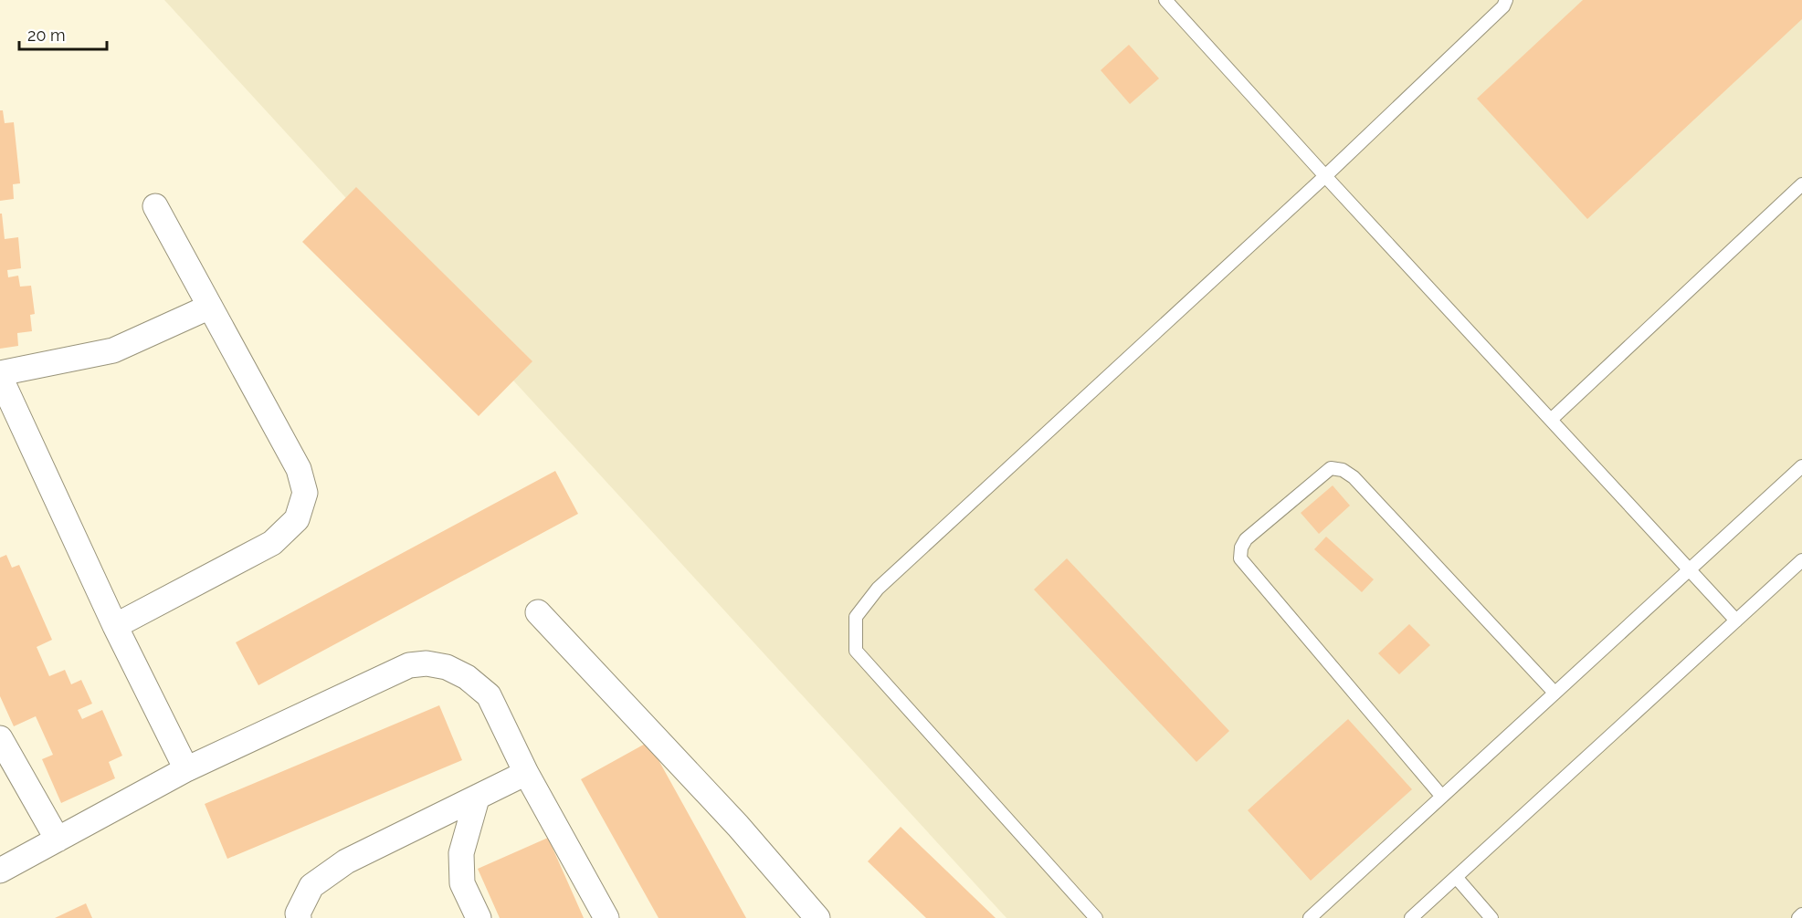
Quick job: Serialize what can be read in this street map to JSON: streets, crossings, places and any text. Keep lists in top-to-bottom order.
{
  "scale_bar": "20 m"
}
